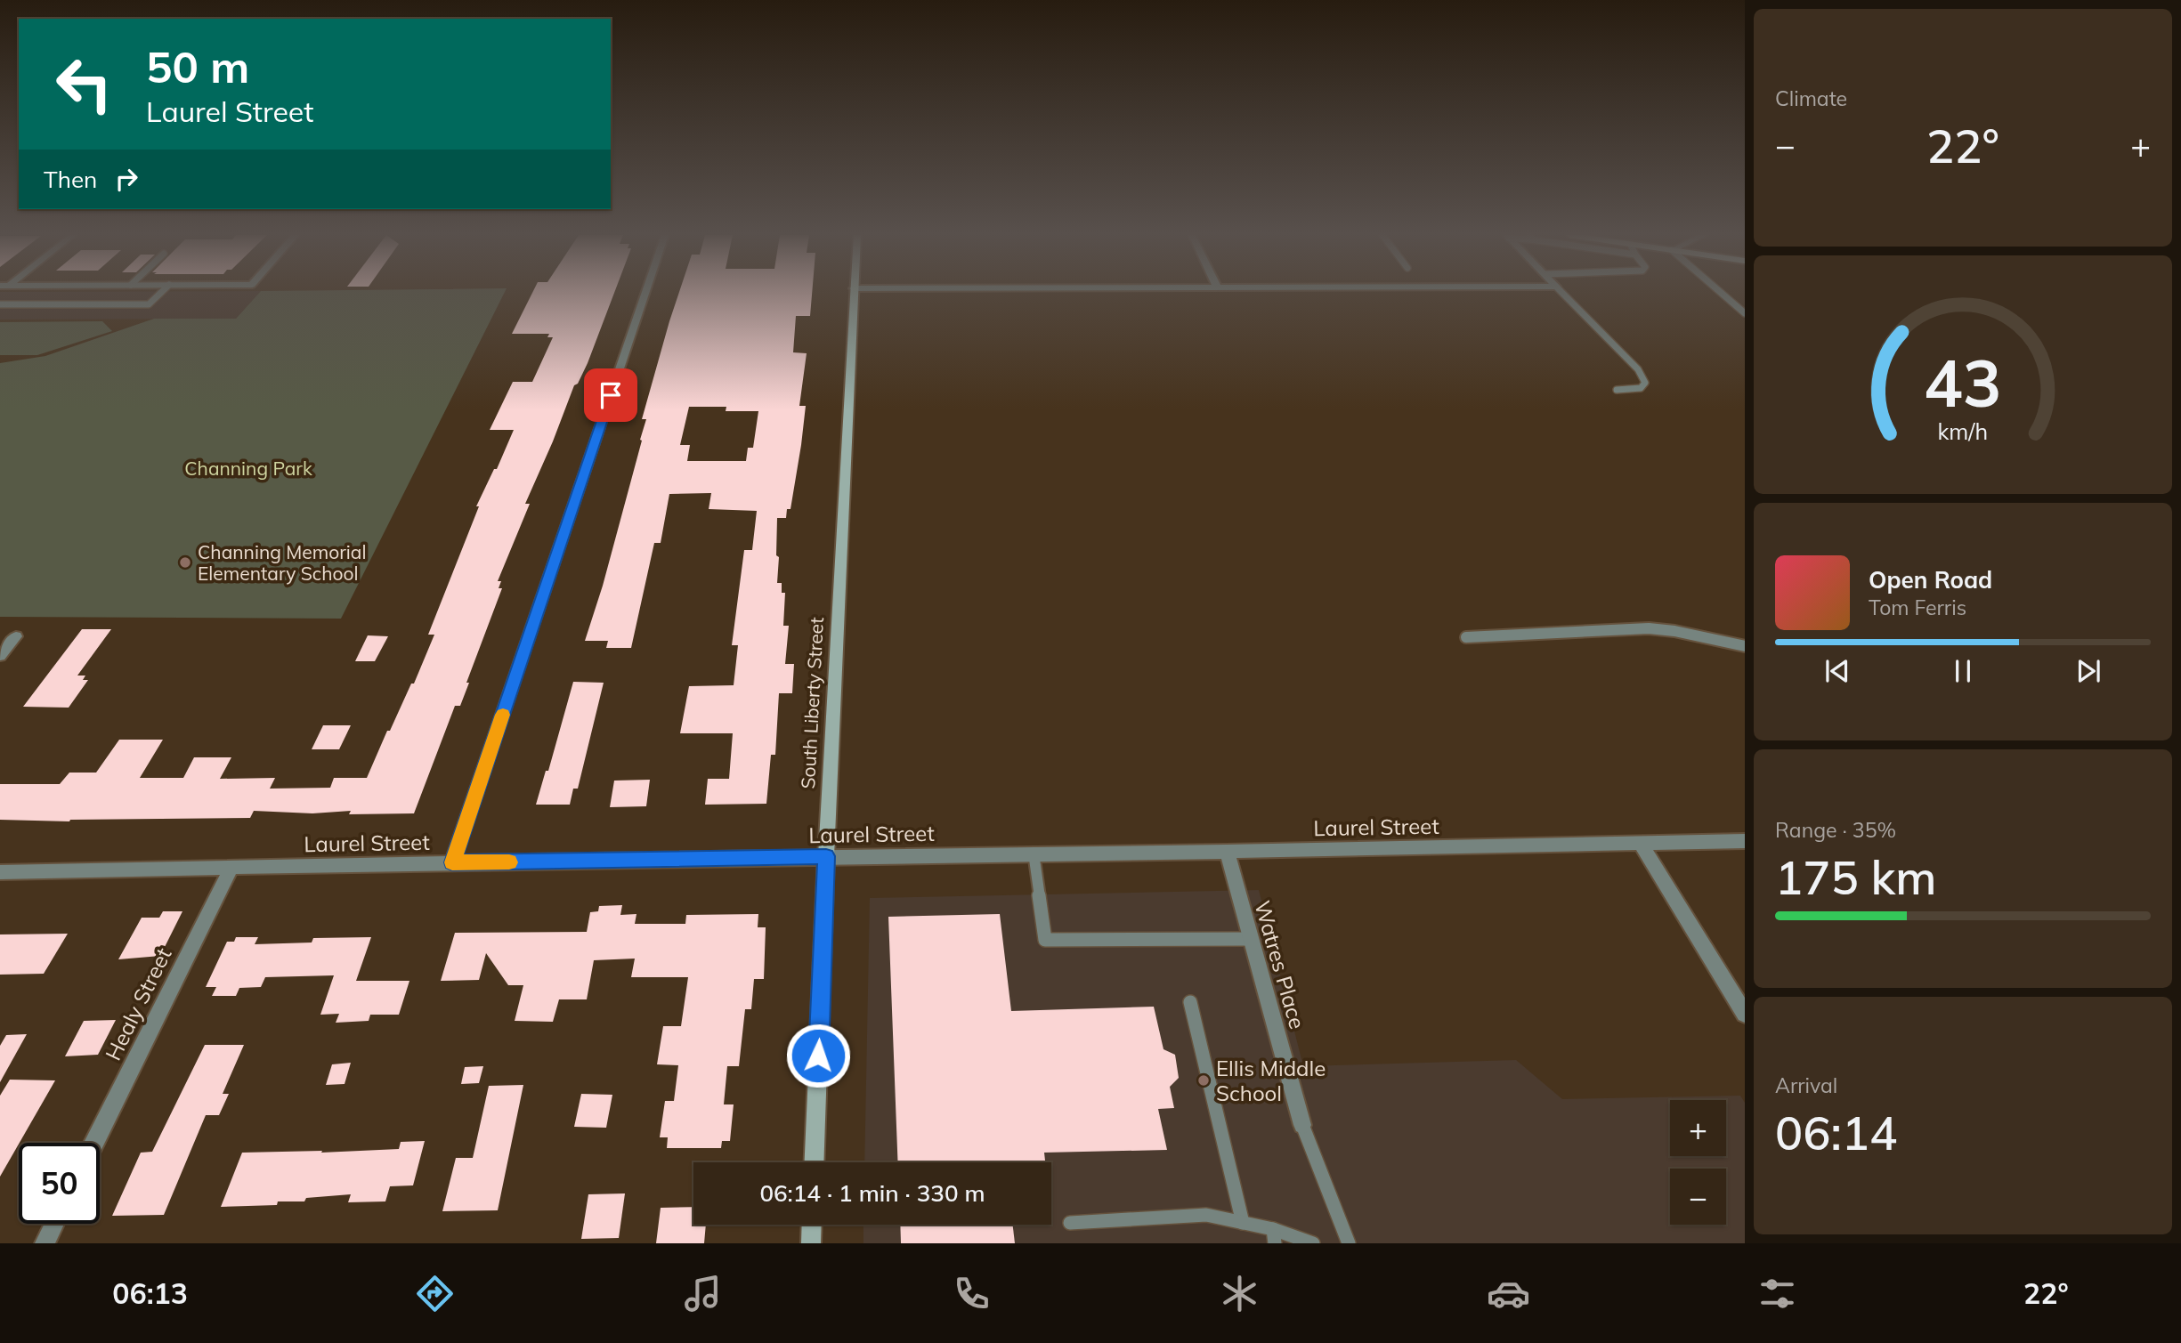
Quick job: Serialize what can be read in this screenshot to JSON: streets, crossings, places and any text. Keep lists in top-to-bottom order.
{
  "streets": {
    "main road": ["South Liberty Street"],
    "street": ["Laurel Street", "Watres Place", "Healy Street"]
  },
  "crossings": [
    ["South Liberty Street", "Laurel Street"],
    ["Laurel Street", "Watres Place"],
    ["Laurel Street", "Healy Street"]
  ],
  "parks": ["Channing Park"],
  "places": ["Channing Memorial Elementary School", "Ellis Middle School"],
  "page": {
    "tile": [
      "Climate",
      ["Range · 35%", "175 km"],
      ["Arrival", "06:14"]
    ],
    "turn": ["50 m", "Laurel Street"],
    "heat": ["−", "22°", "+"],
    "then": "Then",
    "song": ["Open Road", "Tom Ferris"],
    "map_buttons": ["+", "−"],
    "limit": "50",
    "trip": "06:14 · 1 min · 330 m",
    "tabs": ["06:13", "22°"],
    "gauge": ["43", "km/h"]
  }
}
